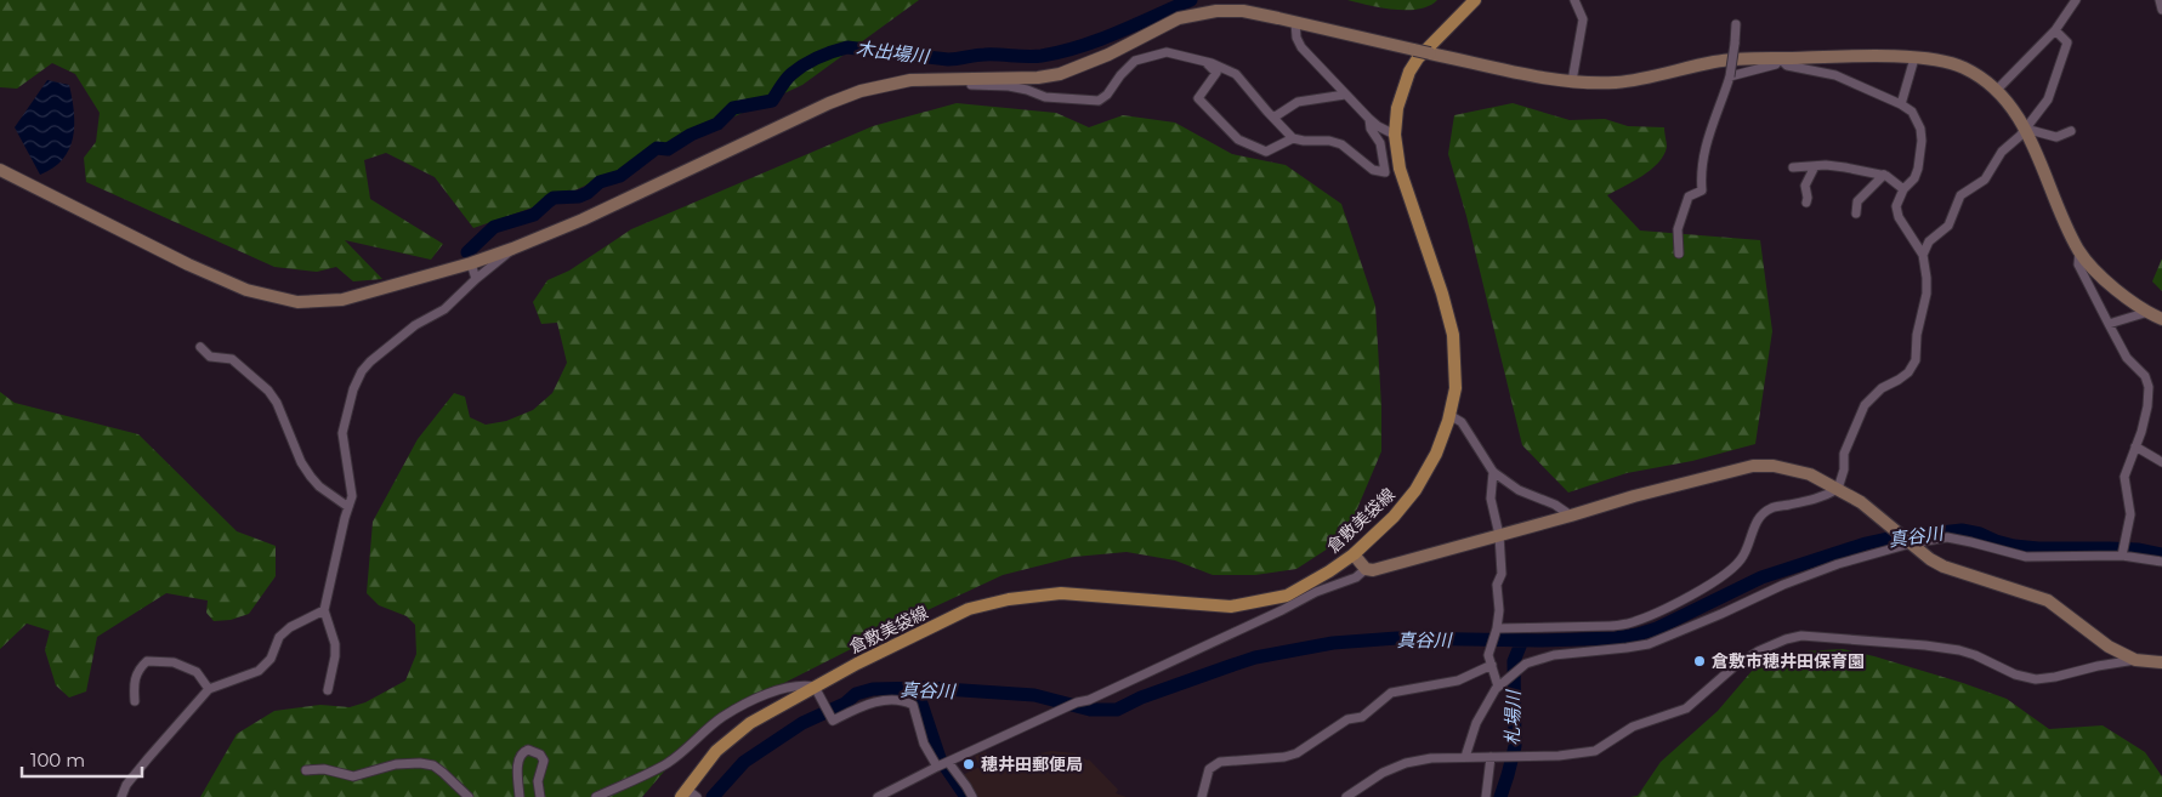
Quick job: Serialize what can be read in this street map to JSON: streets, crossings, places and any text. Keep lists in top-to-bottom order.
{
  "streets": {
    "main road": ["倉敷美袋線"]
  },
  "water": ["木出場川", "真谷川", "札場川"],
  "places": ["倉敷市穂井田保育園", "穂井田郵便局"],
  "scale_bar": "100 m"
}
